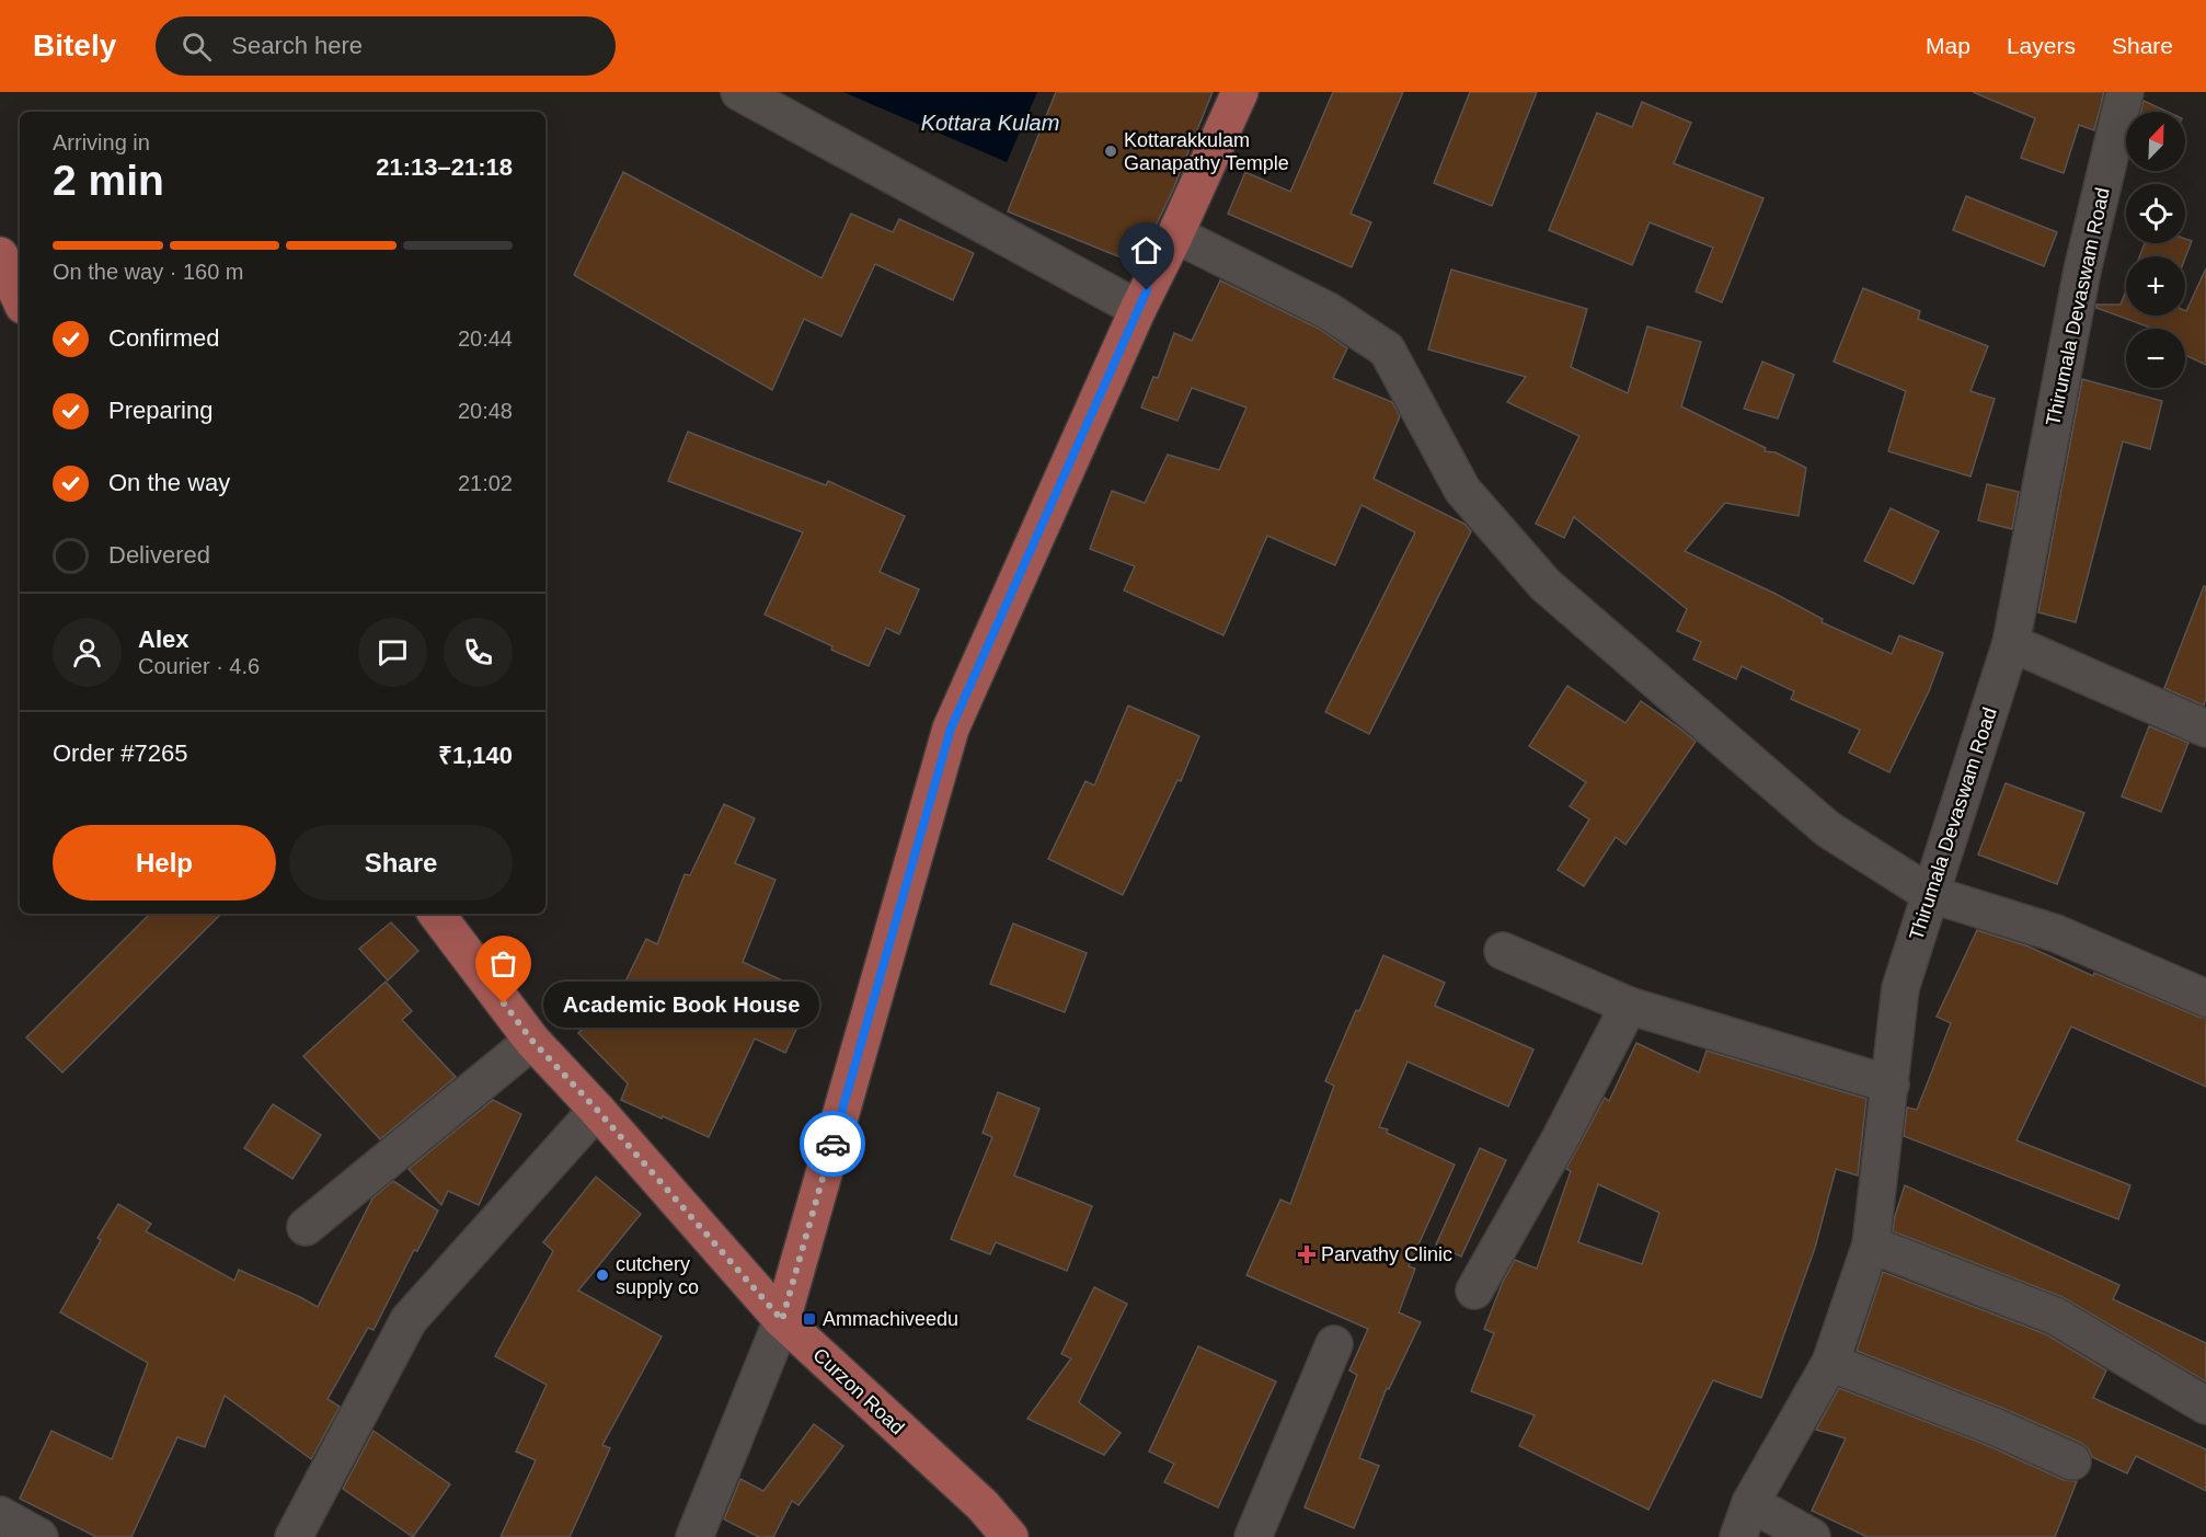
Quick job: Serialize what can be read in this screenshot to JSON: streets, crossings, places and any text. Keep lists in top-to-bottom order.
{
  "streets": {
    "main road": ["Curzon Road"],
    "street": ["Thirumala Devaswam Road"]
  },
  "water": ["Kottara Kulam"],
  "places": {
    "other": ["Kottarakkulam Ganapathy Temple", "Academic Book House", "cutchery supply co"],
    "health": ["Parvathy Clinic"],
    "transit": ["Ammachiveedu"]
  },
  "north": "top right",
  "page": {
    "header": "Bitely",
    "search": "Search here",
    "nav": ["Map", "Layers", "Share"],
    "map_buttons": ["+", "−"],
    "heading": ["2 min", "Arriving in", "21:13–21:18"],
    "panel": [
      "Alex",
      "Courier · 4.6",
      "Order #7265",
      "₹1,140"
    ],
    "bar": "On the way · 160 m",
    "list": [
      ["Confirmed", "20:44"],
      ["Preparing", "20:48"],
      ["On the way", "21:02"],
      "Delivered"
    ],
    "buttons": ["Help", "Share"],
    "bubble": "Academic Book House"
  }
}
